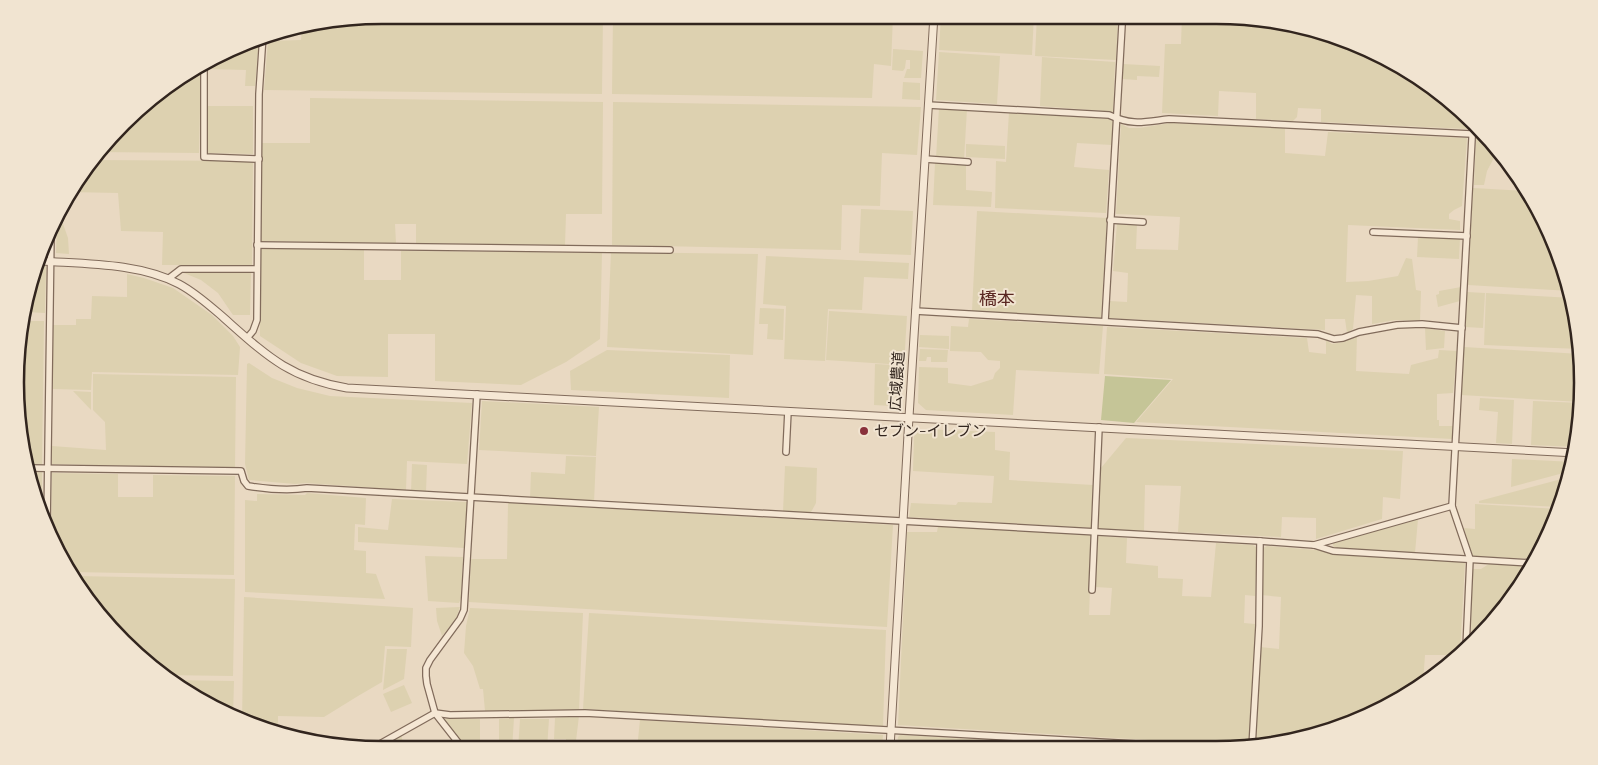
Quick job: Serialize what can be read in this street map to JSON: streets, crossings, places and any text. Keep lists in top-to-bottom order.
{
  "streets": {
    "street": ["広域農道"]
  },
  "districts": ["橋本"],
  "places": ["セブン-イレブン"]
}
